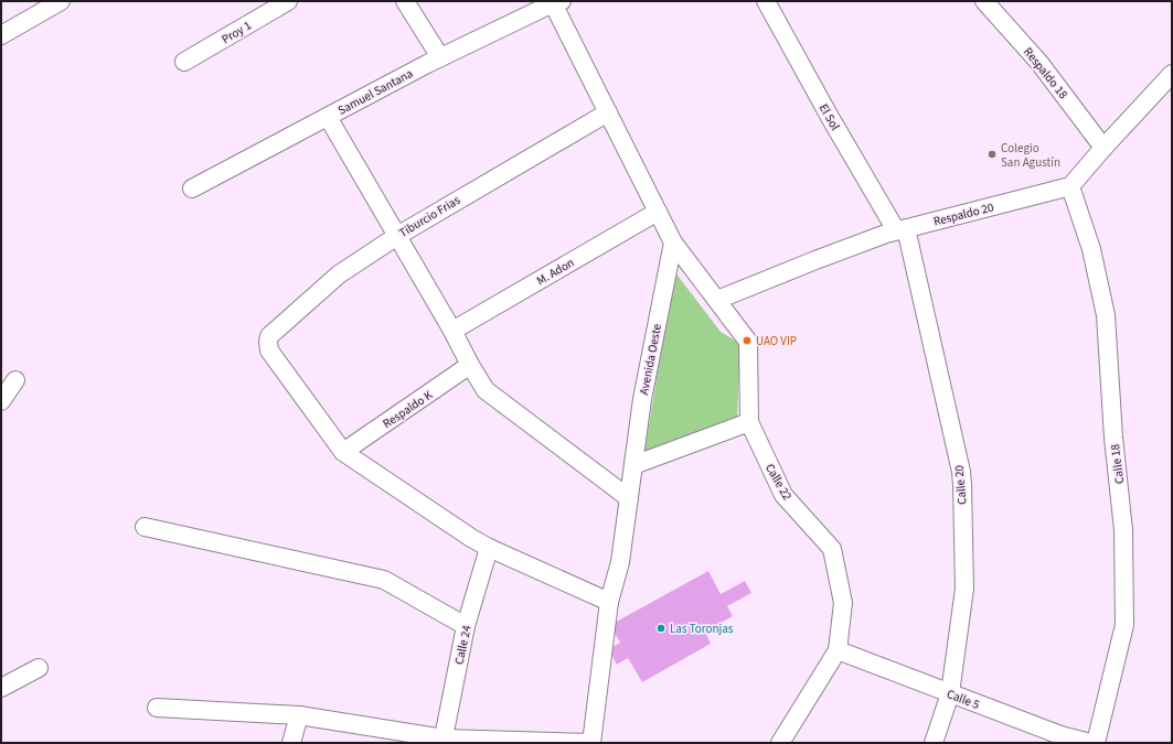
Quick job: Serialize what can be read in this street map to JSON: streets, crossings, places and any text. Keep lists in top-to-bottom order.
{
  "streets": {
    "street": [
      "Proy 1",
      "Respaldo 18",
      "Samuel Santana",
      "El Sol",
      "Respaldo 20",
      "Tiburcio Frias",
      "M. Adon",
      "Avenida Oeste",
      "Respaldo K",
      "Calle 18",
      "Calle 22",
      "Calle 20",
      "Calle 24",
      "Calle 5"
    ]
  },
  "crossings": [
    ["El Sol", "Respaldo 20"],
    ["El Sol", "Calle 20"],
    ["Respaldo 20", "Calle 18"],
    ["Respaldo 20", "Calle 22"],
    ["Respaldo 20", "Calle 20"],
    ["Tiburcio Frias", "Respaldo K"],
    ["Avenida Oeste", "Calle 22"],
    ["Calle 22", "Calle 5"],
    ["Calle 20", "Calle 5"]
  ],
  "places": ["Colegio San Agustín", "UAO VIP", "Las Toronjas"]
}
